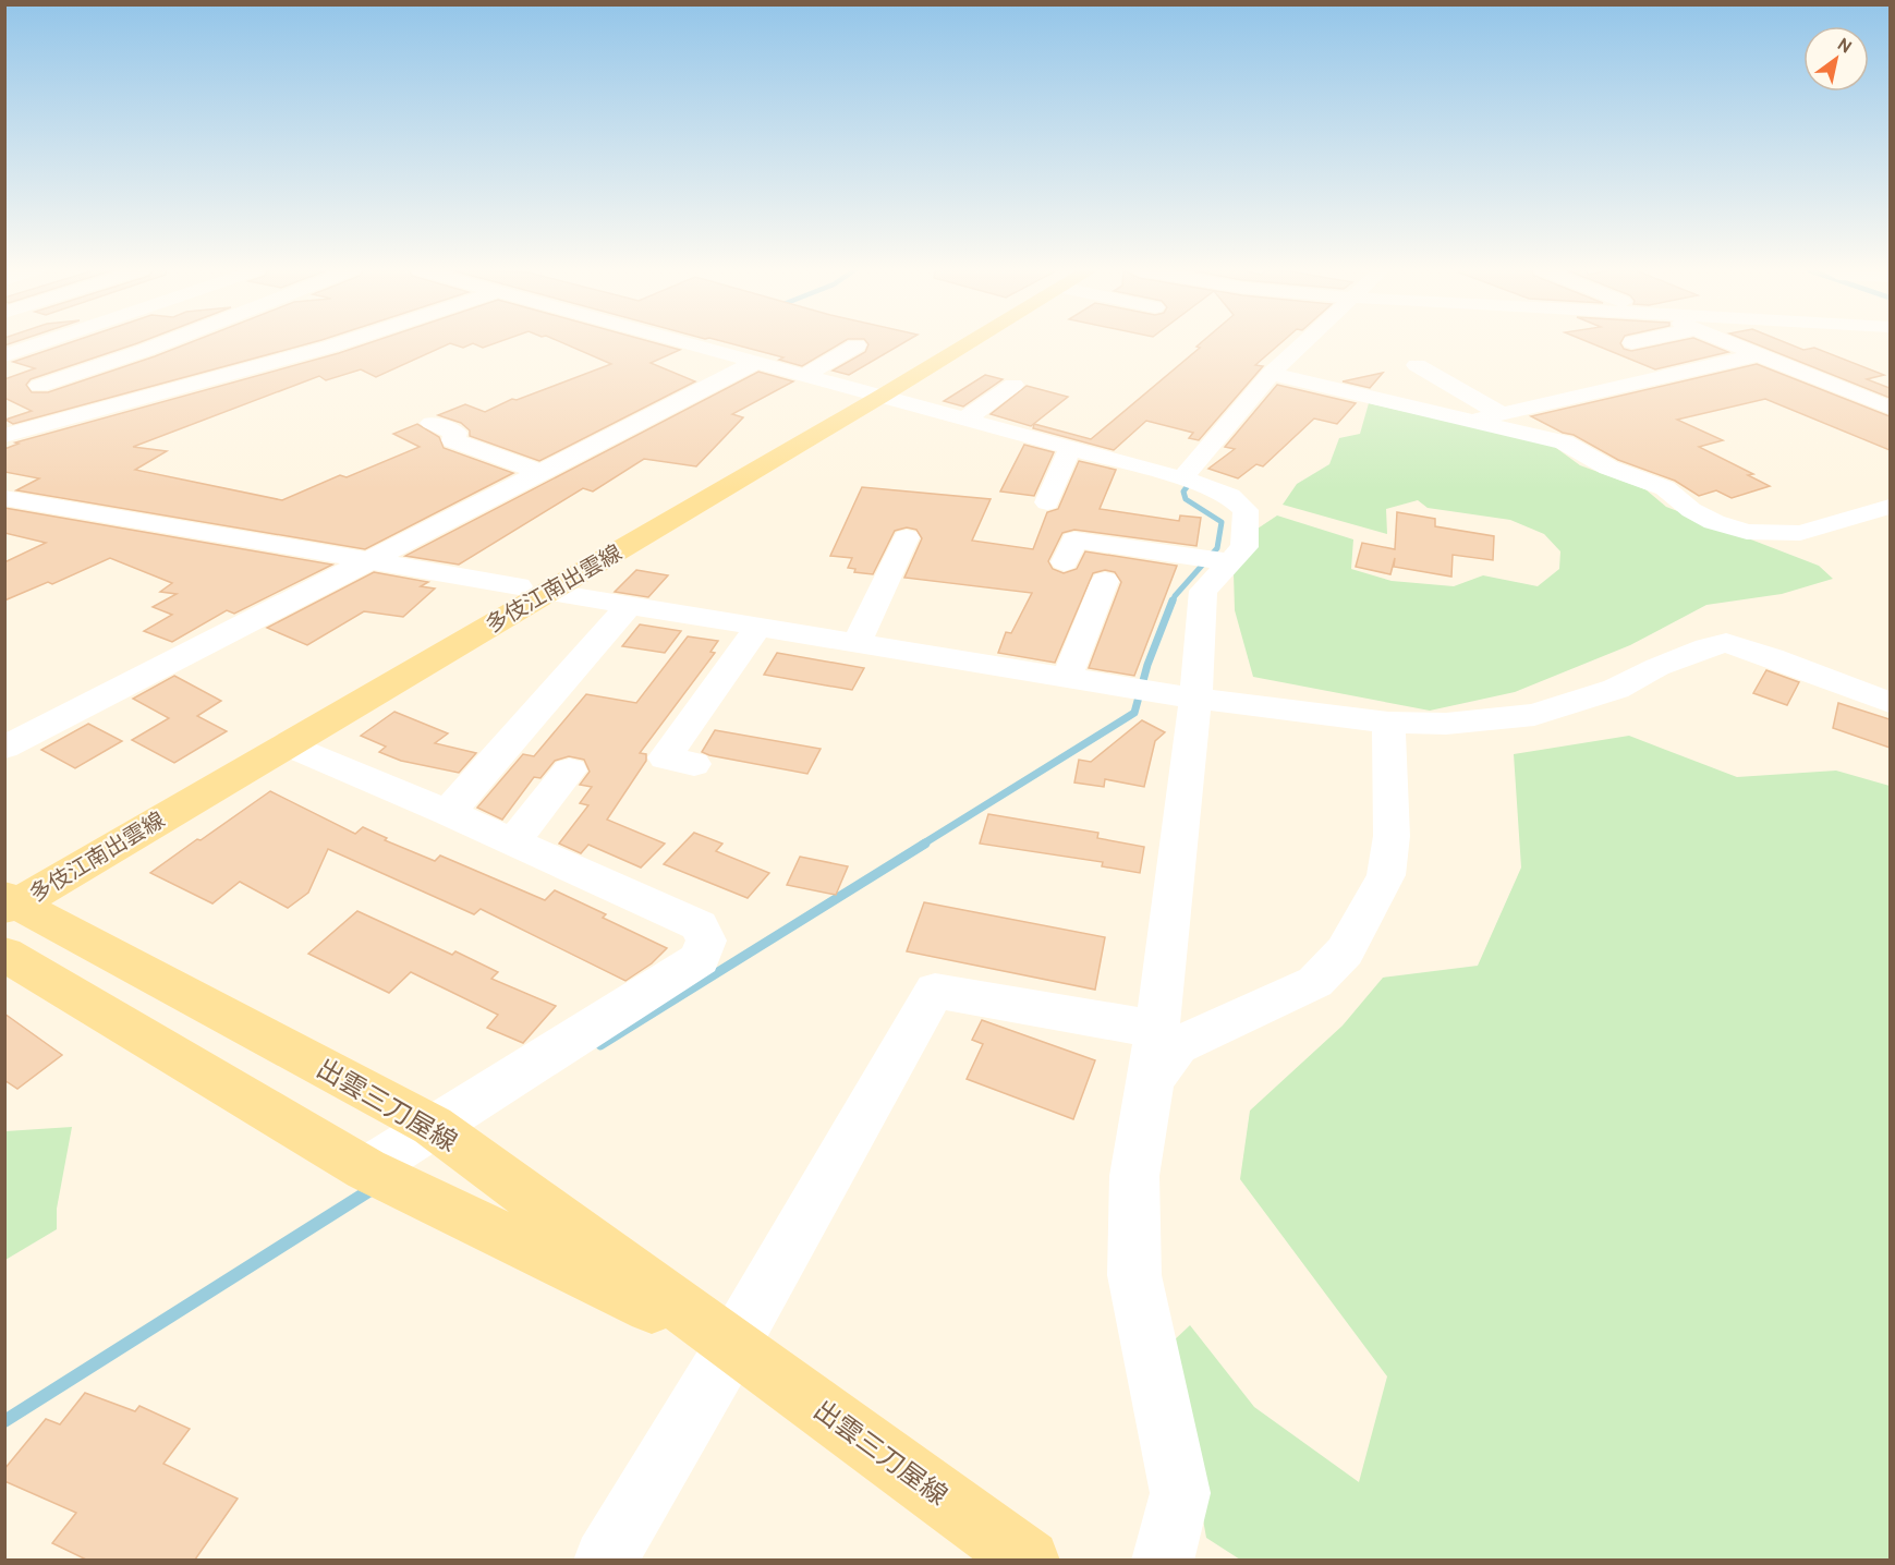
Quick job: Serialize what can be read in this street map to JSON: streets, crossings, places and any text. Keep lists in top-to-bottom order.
{
  "streets": {
    "main road": ["多伎江南出雲線", "出雲三刀屋線"]
  },
  "crossings": [
    ["多伎江南出雲線", "出雲三刀屋線"]
  ],
  "north": "top right"
}
